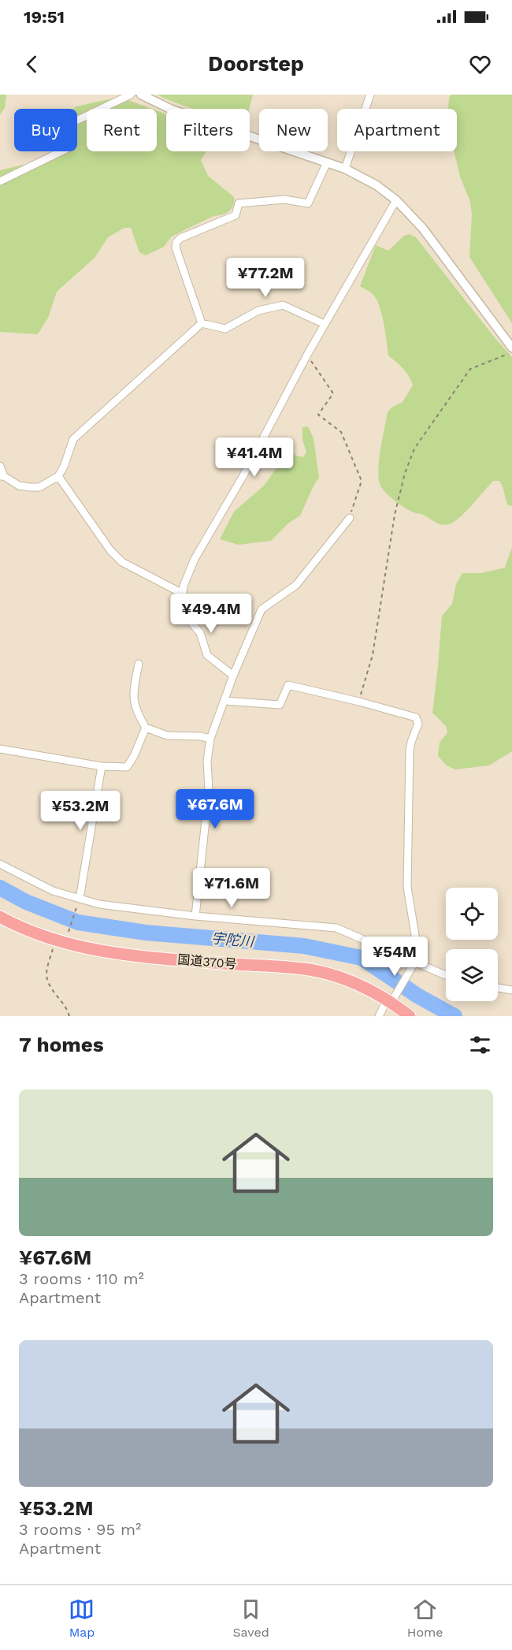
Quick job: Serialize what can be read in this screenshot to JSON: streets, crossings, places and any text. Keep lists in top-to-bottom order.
{
  "streets": {
    "highway": ["国道370号"]
  },
  "water": ["宇陀川"],
  "page": {
    "status": "19:51",
    "header": "Doorstep",
    "chip": [
      "Buy",
      "Rent",
      "Filters",
      "New",
      "Apartment"
    ],
    "price": [
      "¥77.2M",
      "¥41.4M",
      "¥49.4M",
      "¥67.6M",
      "¥53.2M",
      "¥71.6M",
      "¥54M"
    ],
    "heading": "7 homes",
    "list": [
      {
        "name": "¥67.6M",
        "note": "3 rooms · 110 m² · Apartment"
      },
      {
        "name": "¥53.2M",
        "note": "3 rooms · 95 m² · Apartment"
      }
    ],
    "tabs": ["Map", "Saved", "Home"]
  }
}
